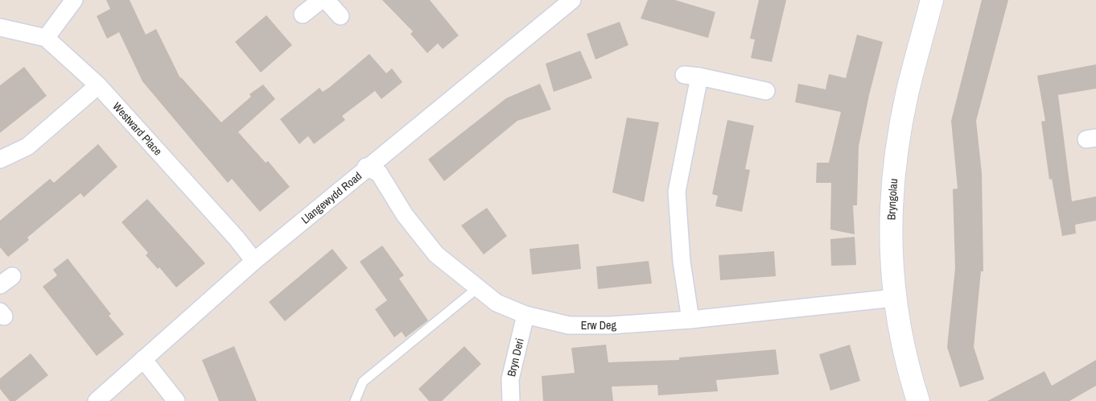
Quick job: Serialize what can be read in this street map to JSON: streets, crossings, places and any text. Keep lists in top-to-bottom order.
{
  "streets": {
    "street": [
      "Westward Place",
      "Llangewydd Road",
      "Bryngolau",
      "Erw Deg",
      "Bryn Deri"
    ]
  },
  "crossings": [
    ["Westward Place", "Llangewydd Road"],
    ["Llangewydd Road", "Erw Deg"],
    ["Bryngolau", "Erw Deg"],
    ["Erw Deg", "Bryn Deri"]
  ]
}
